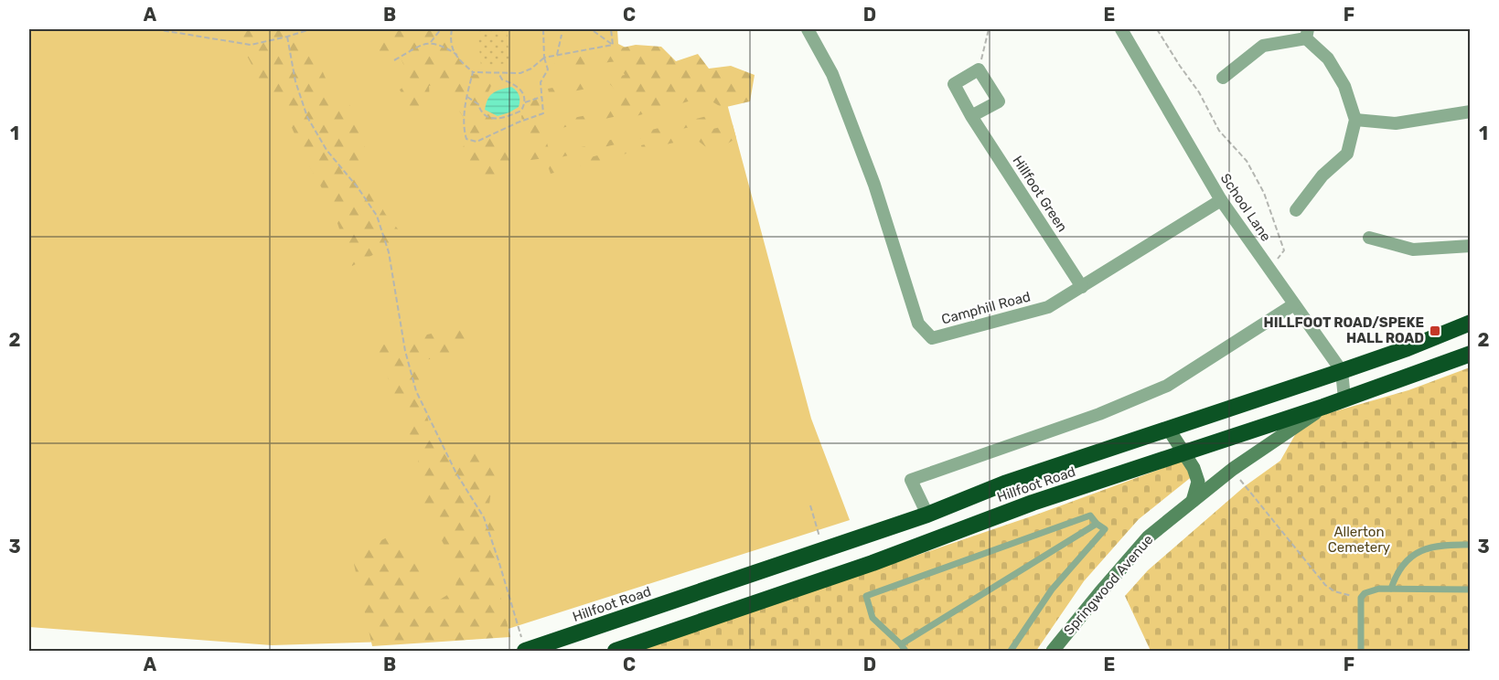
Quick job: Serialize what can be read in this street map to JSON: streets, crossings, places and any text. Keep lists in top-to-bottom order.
{
  "streets": {
    "highway": ["Hillfoot Road"],
    "street": [
      "Hillfoot Green",
      "School Lane",
      "Camphill Road",
      "Springwood Avenue"
    ]
  },
  "crossings": [
    ["Hillfoot Green", "Camphill Road"],
    ["School Lane", "Camphill Road"],
    ["School Lane", "Hillfoot Road"],
    ["Hillfoot Road", "Springwood Avenue"]
  ],
  "parks": ["Allerton Cemetery"],
  "places": {
    "transit": ["HILLFOOT ROAD/SPEKE HALL ROAD"]
  },
  "grid": {
    "columns": [
      "A",
      "B",
      "C",
      "D",
      "E",
      "F"
    ],
    "rows": ["1", "2", "3"]
  }
}
